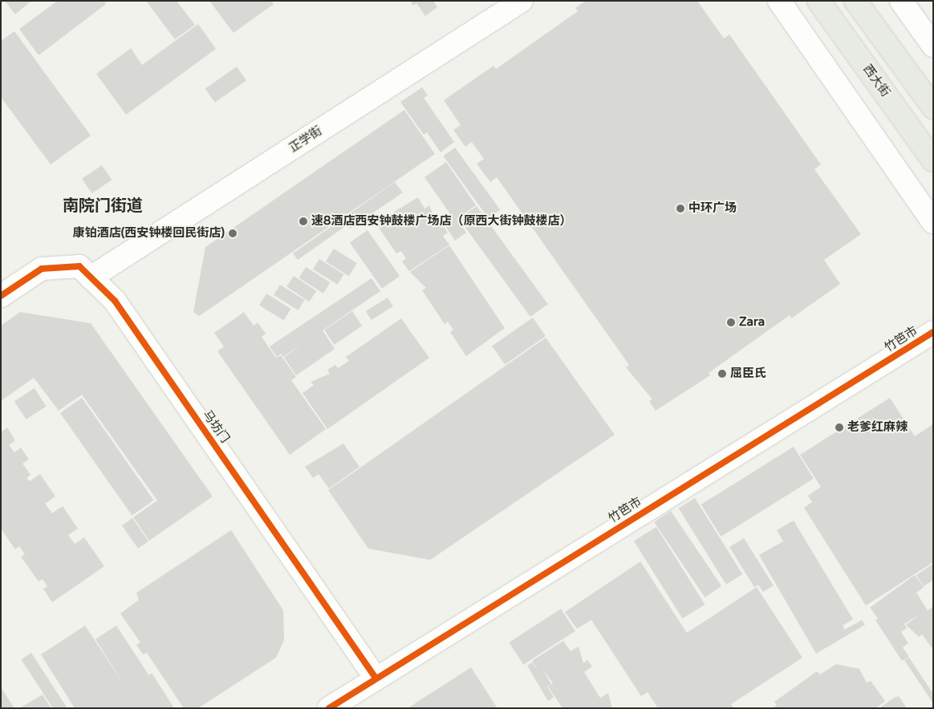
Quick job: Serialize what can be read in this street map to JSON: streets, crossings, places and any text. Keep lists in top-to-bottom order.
{
  "streets": {
    "main road": ["西大街"],
    "street": ["正学街", "竹笆市", "马坊门"]
  },
  "crossings": [
    ["正学街", "马坊门"],
    ["竹笆市", "马坊门"]
  ],
  "districts": ["南院门街道"],
  "places": [
    "中环广场",
    "速8酒店西安钟鼓楼广场店（原西大街钟鼓楼店）",
    "康铂酒店(西安钟楼回民街店)",
    "Zara",
    "屈臣氏",
    "老爹红麻辣"
  ]
}
